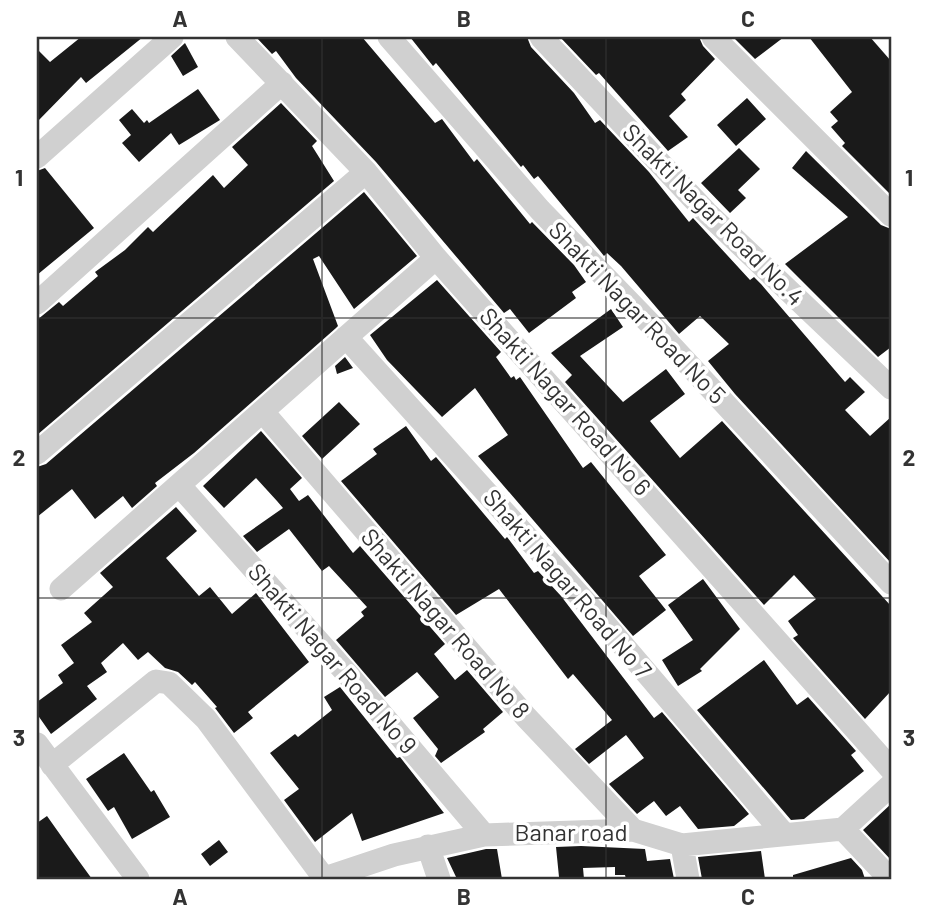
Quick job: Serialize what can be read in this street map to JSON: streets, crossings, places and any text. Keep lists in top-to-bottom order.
{
  "streets": {
    "street": [
      "Shakti Nagar Road No.4",
      "Shakti Nagar Road No 5",
      "Shakti Nagar Road No 6",
      "Shakti Nagar Road No 7",
      "Shakti Nagar Road No 8",
      "Shakti Nagar Road No 9",
      "Banar road"
    ]
  },
  "crossings": [
    ["Shakti Nagar Road No 7", "Banar road"],
    ["Shakti Nagar Road No 8", "Banar road"],
    ["Shakti Nagar Road No 9", "Banar road"]
  ],
  "grid": {
    "columns": ["A", "B", "C"],
    "rows": ["1", "2", "3"]
  }
}
